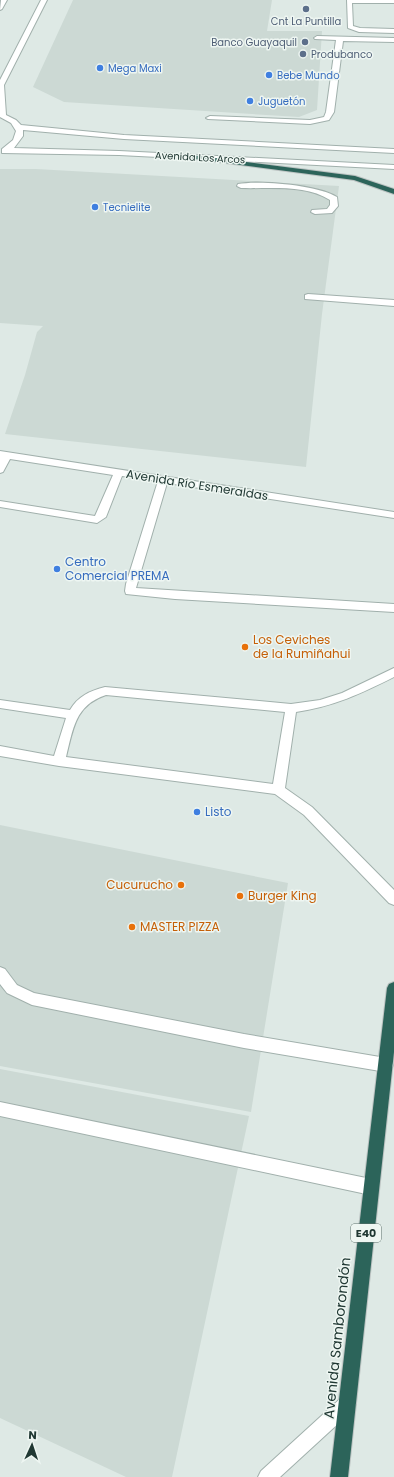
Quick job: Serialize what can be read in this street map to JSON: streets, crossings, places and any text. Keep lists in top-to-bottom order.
{
  "streets": {
    "highway": ["E40", "Avenida Samborondón"],
    "street": ["Avenida Los Arcos", "Avenida Río Esmeraldas"]
  },
  "places": [
    "Cnt La Puntilla",
    "Banco Guayaquil",
    "Produbanco",
    "Mega Maxi",
    "Bebe Mundo",
    "Juguetón",
    "Tecnielite",
    "Centro Comercial PREMA",
    "Los Ceviches de la Rumiñahui",
    "Listo",
    "Cucurucho",
    "Burger King",
    "MASTER PIZZA"
  ],
  "north": "top"
}
